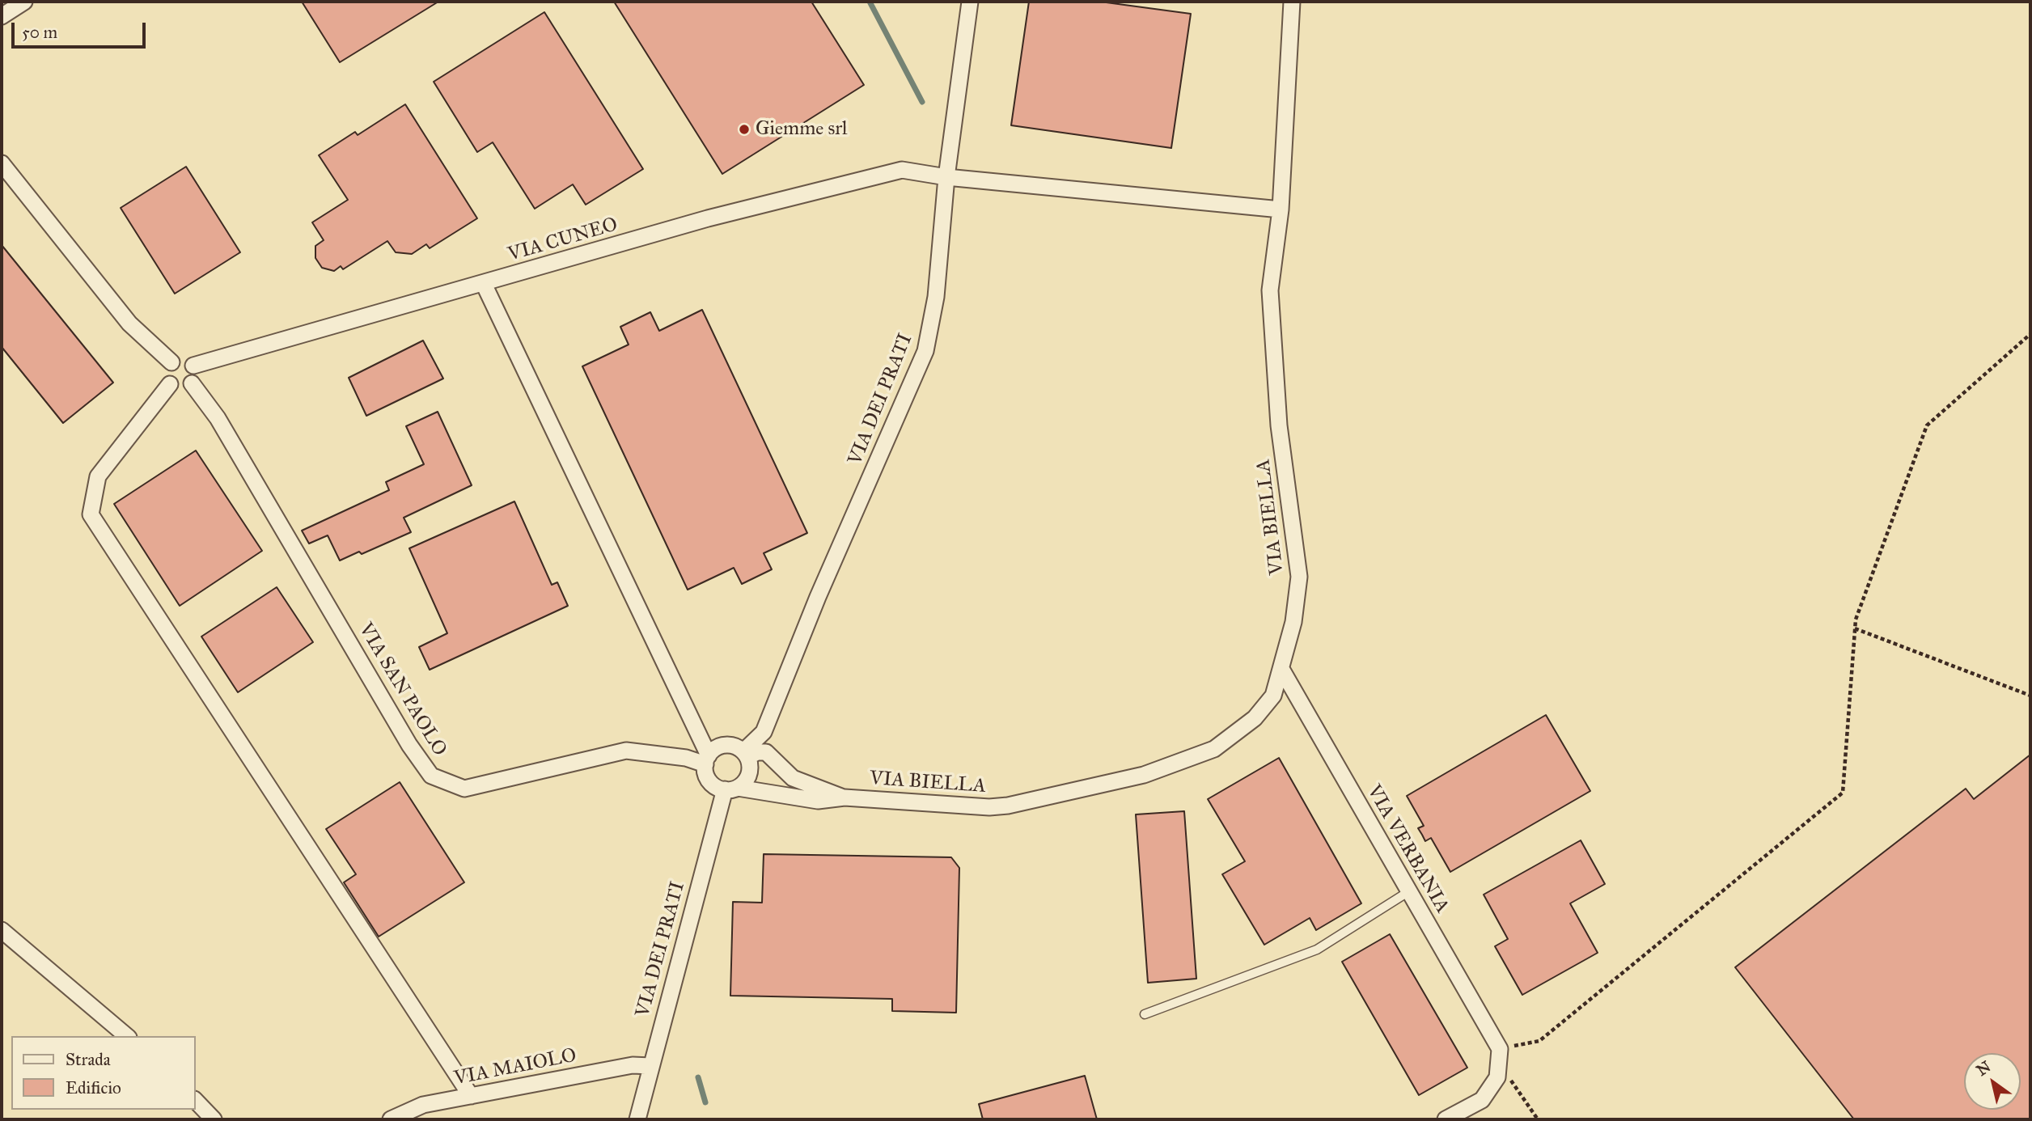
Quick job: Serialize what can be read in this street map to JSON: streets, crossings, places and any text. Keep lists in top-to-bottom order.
{
  "streets": {
    "street": [
      "VIA CUNEO",
      "VIA DEI PRATI",
      "VIA BIELLA",
      "VIA SAN PAOLO",
      "VIA VERBANIA",
      "VIA MAIOLO"
    ]
  },
  "crossings": [
    ["VIA CUNEO", "VIA DEI PRATI"],
    ["VIA CUNEO", "VIA SAN PAOLO"],
    ["VIA DEI PRATI", "VIA BIELLA"],
    ["VIA DEI PRATI", "VIA SAN PAOLO"],
    ["VIA DEI PRATI", "VIA MAIOLO"],
    ["VIA BIELLA", "VIA SAN PAOLO"],
    ["VIA BIELLA", "VIA VERBANIA"]
  ],
  "places": ["Giemme srl"],
  "legend": ["Strada", "Edificio"],
  "scale_bar": "50 m",
  "north": "top left"
}
